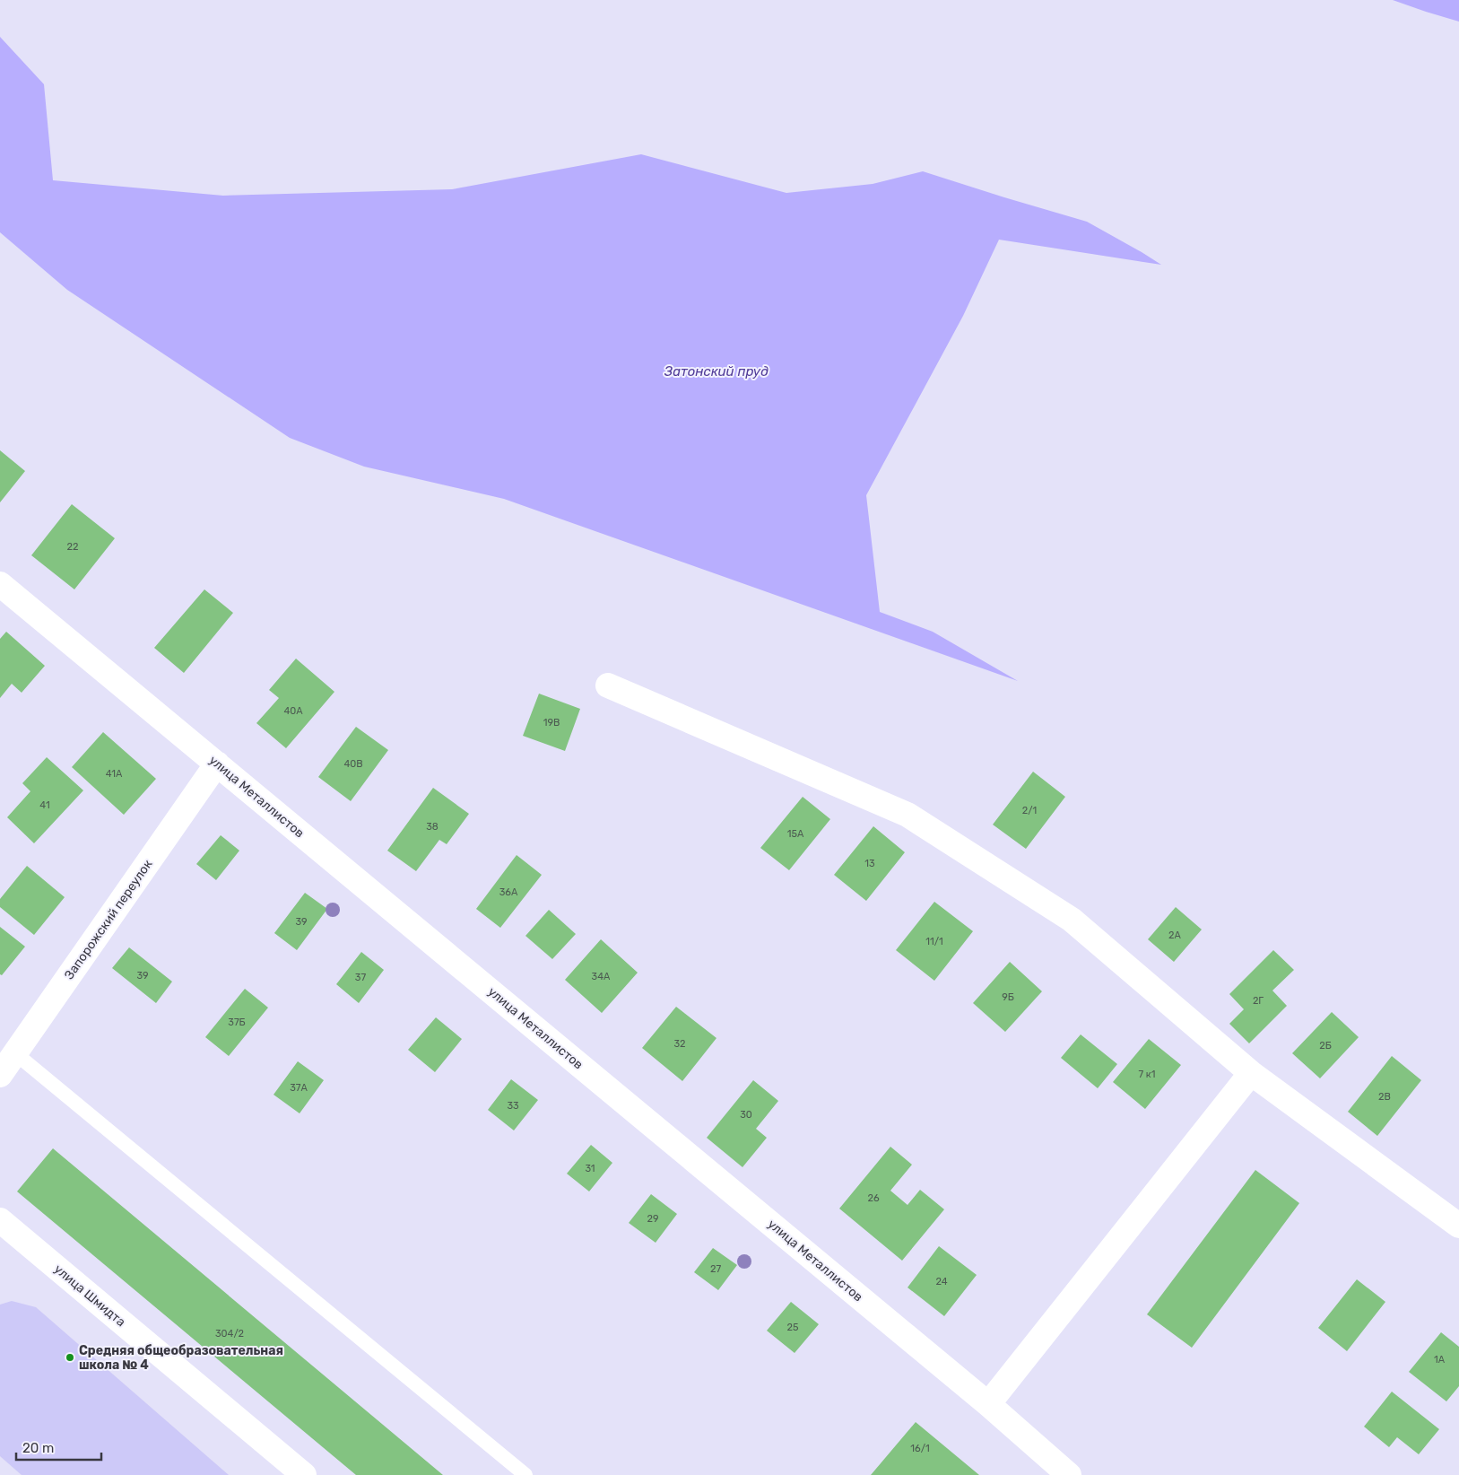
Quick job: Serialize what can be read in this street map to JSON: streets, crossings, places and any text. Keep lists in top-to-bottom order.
{
  "streets": {
    "street": ["улица Металлистов", "Запорожский переулок", "улица Шмидта"]
  },
  "crossings": [
    ["улица Металлистов", "Запорожский переулок"]
  ],
  "water": ["Затонский пруд"],
  "places": ["Средняя общеобразовательная школа № 4"],
  "house_numbers": [
    "22",
    "40А",
    "19В",
    "40В",
    "41А",
    "41",
    "2/1",
    "38",
    "15А",
    "13",
    "36А",
    "39",
    "2А",
    "11/1",
    "39",
    "34А",
    "37",
    "9Б",
    "2Г",
    "37Б",
    "32",
    "2Б",
    "7 к1",
    "37А",
    "2В",
    "33",
    "30",
    "31",
    "26",
    "29",
    "27",
    "24",
    "25",
    "304/2",
    "1А",
    "16/1"
  ],
  "scale_bar": "20 m"
}
